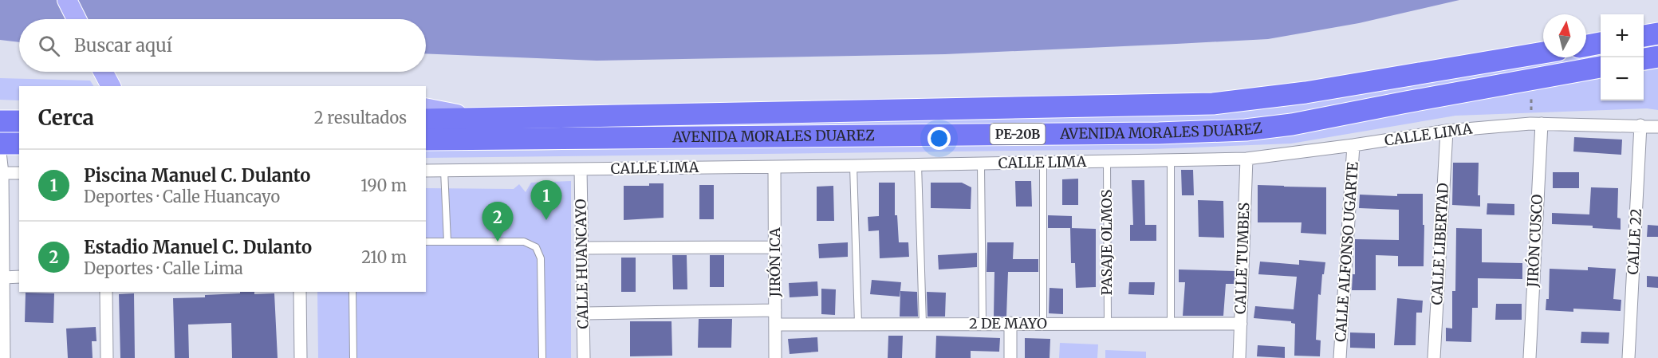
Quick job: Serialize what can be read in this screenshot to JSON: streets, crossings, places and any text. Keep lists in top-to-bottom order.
{
  "streets": {
    "highway": ["AVENIDA MORALES DUAREZ", "PE-20B"],
    "street": [
      "CALLE LIMA",
      "JIRÓN CUSCO",
      "CALLE 22",
      "CALLE LIBERTAD",
      "CALLE ALFONSO UGARTE",
      "CALLE TUMBES",
      "JIRÓN ICA",
      "CALLE HUANCAYO",
      "2 DE MAYO"
    ],
    "lane": ["PASAJE OLMOS"]
  },
  "crossings": [
    ["CALLE LIMA", "JIRÓN CUSCO"],
    ["CALLE LIMA", "CALLE 22"],
    ["CALLE LIMA", "PASAJE OLMOS"],
    ["CALLE LIMA", "CALLE LIBERTAD"],
    ["CALLE LIMA", "CALLE ALFONSO UGARTE"],
    ["CALLE LIMA", "CALLE TUMBES"],
    ["CALLE LIMA", "JIRÓN ICA"],
    ["CALLE LIMA", "CALLE HUANCAYO"],
    ["PASAJE OLMOS", "2 DE MAYO"],
    ["CALLE TUMBES", "2 DE MAYO"],
    ["JIRÓN ICA", "2 DE MAYO"]
  ],
  "north": "top",
  "page": {
    "map_buttons": ["+", "−"],
    "search": "Buscar aquí",
    "heading": ["Cerca", "2 resultados"],
    "list": [
      {
        "mark": "1",
        "name": "Piscina Manuel C. Dulanto",
        "note": "Deportes · Calle Huancayo",
        "value": "190 m"
      },
      {
        "mark": "2",
        "name": "Estadio Manuel C. Dulanto",
        "note": "Deportes · Calle Lima",
        "value": "210 m"
      }
    ],
    "pins": ["1", "2"]
  }
}
